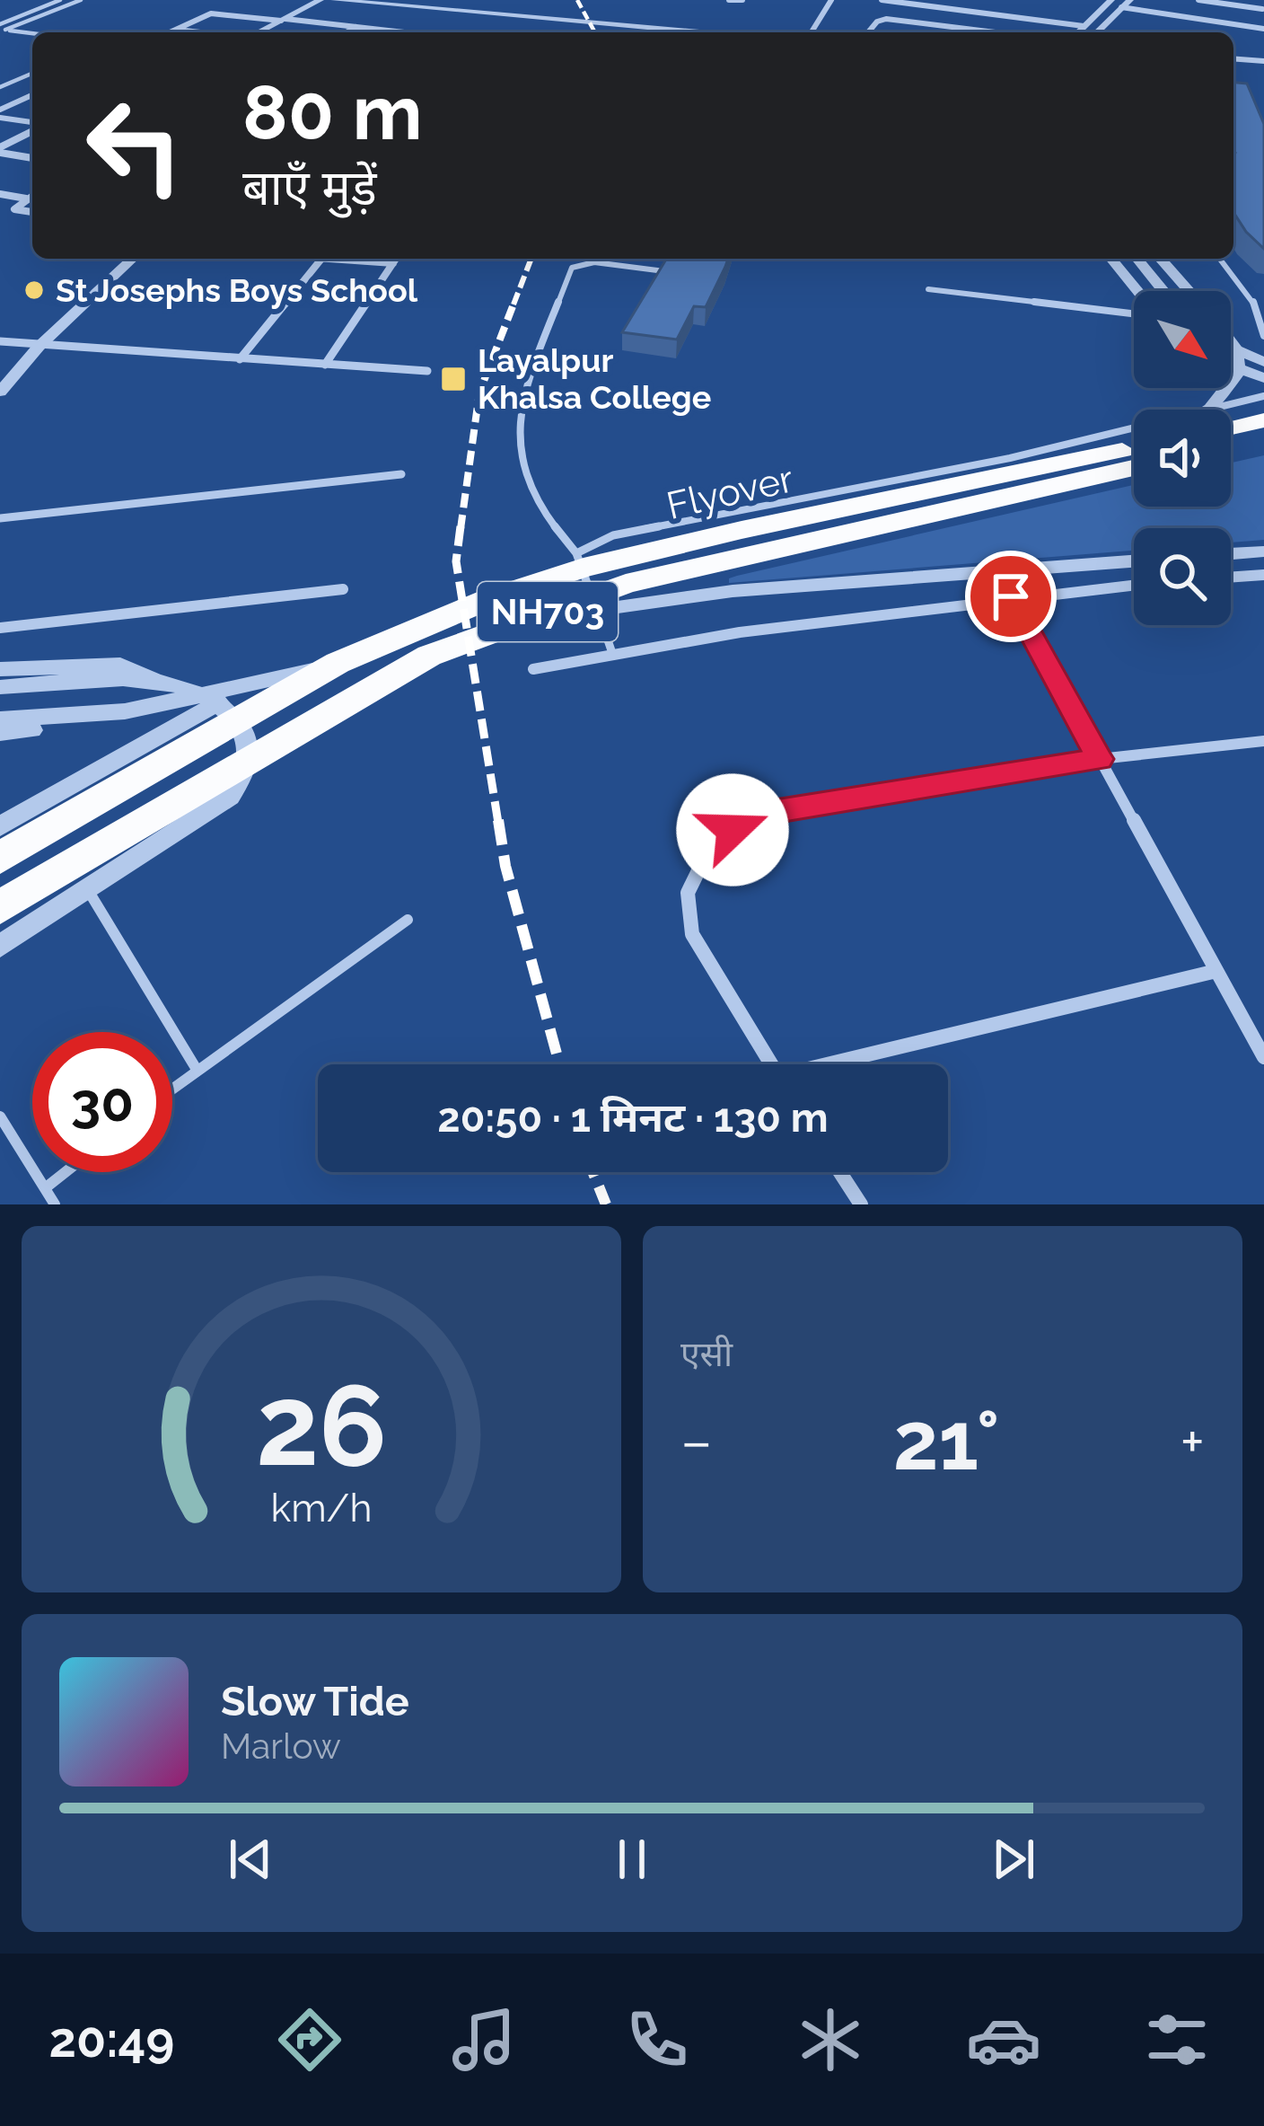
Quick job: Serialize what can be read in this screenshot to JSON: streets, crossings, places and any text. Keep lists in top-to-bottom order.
{
  "streets": {
    "highway": ["Flyover", "NH703"]
  },
  "places": {
    "other": ["St Josephs Boys School"],
    "transit": ["Layalpur Khalsa College"]
  },
  "north": "bottom right",
  "page": {
    "turn": ["80 m", "बाएँ मुड़ें"],
    "limit": "30",
    "trip": "20:50 · 1 मिनट · 130 m",
    "tile": "एसी",
    "heat": ["−", "21°", "+"],
    "song": ["Slow Tide", "Marlow"],
    "tabs": "20:49",
    "gauge": ["26", "km/h"]
  }
}
